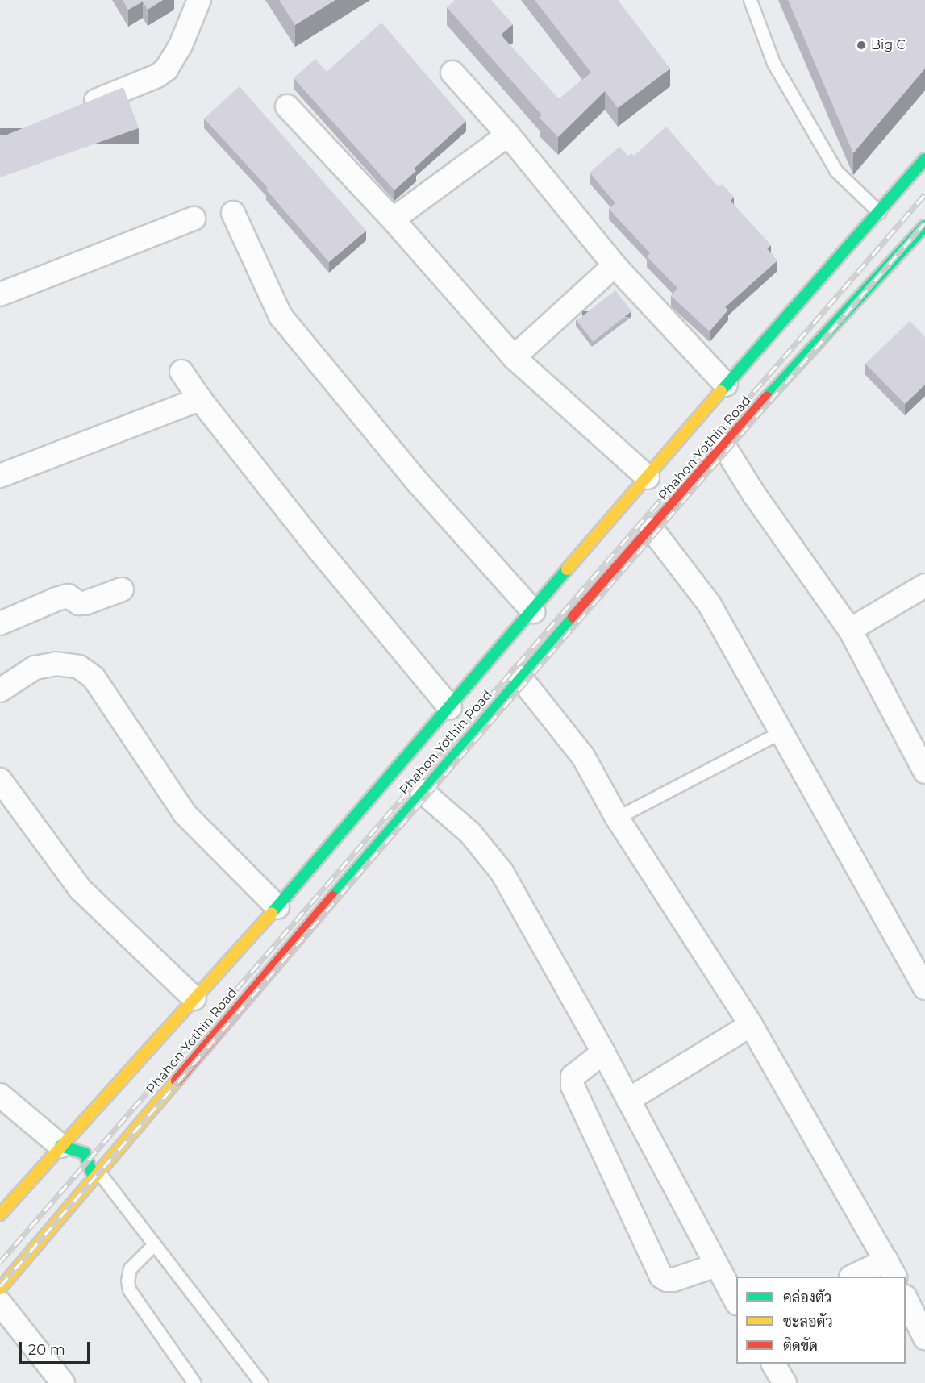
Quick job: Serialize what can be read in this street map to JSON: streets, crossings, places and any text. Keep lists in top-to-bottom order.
{
  "streets": {
    "main road": ["Phahon Yothin Road"]
  },
  "places": ["Big C"],
  "legend": ["คล่องตัว", "ชะลอตัว", "ติดขัด"],
  "scale_bar": "20 m"
}
